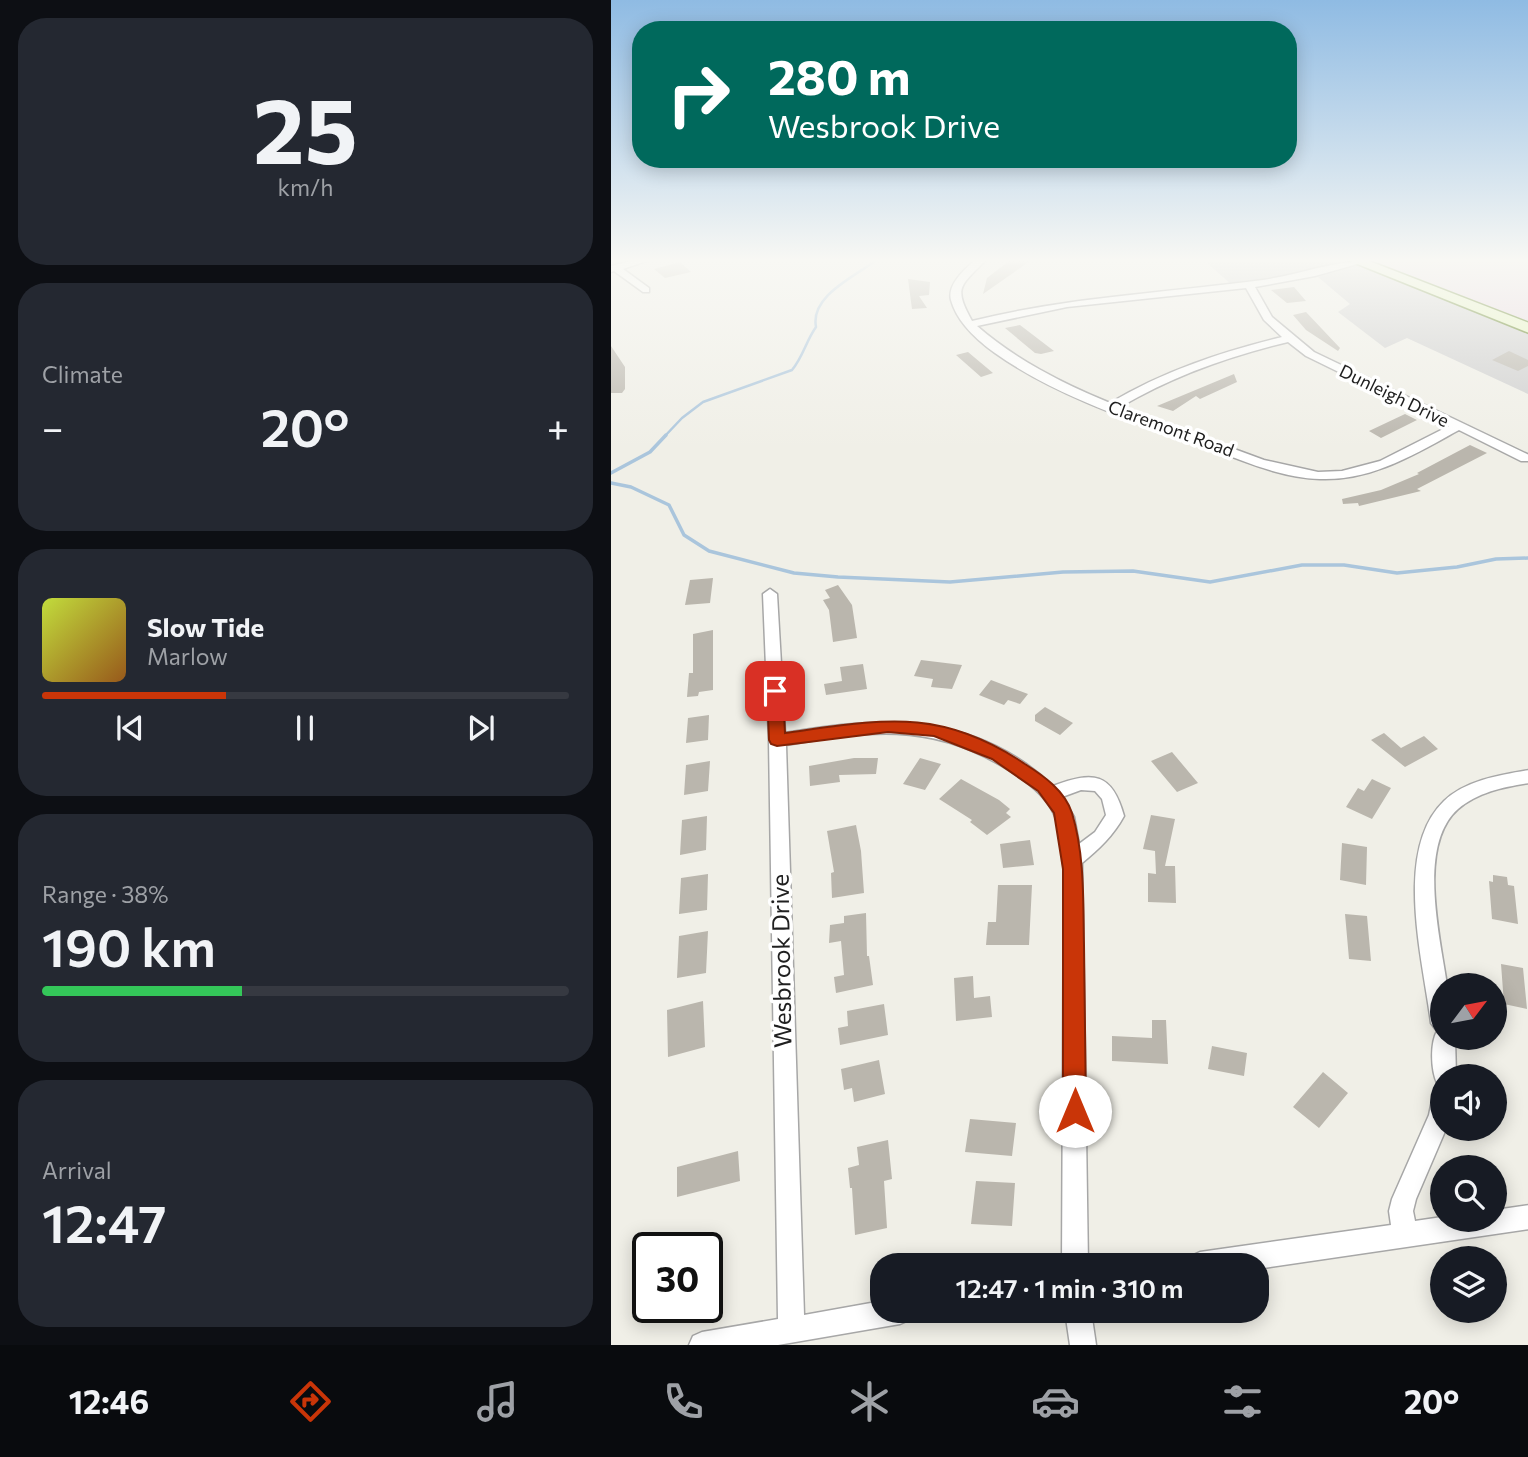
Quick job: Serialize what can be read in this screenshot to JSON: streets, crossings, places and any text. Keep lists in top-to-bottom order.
{
  "streets": {
    "street": ["Dunleigh Drive", "Claremont Road", "Wesbrook Drive"]
  },
  "crossings": [
    ["Dunleigh Drive", "Claremont Road"]
  ],
  "north": "top right",
  "page": {
    "tile": [
      ["25", "km/h"],
      "Climate",
      ["Range · 38%", "190 km"],
      ["Arrival", "12:47"]
    ],
    "turn": ["280 m", "Wesbrook Drive"],
    "heat": ["−", "20°", "+"],
    "song": ["Slow Tide", "Marlow"],
    "limit": "30",
    "trip": "12:47 · 1 min · 310 m",
    "tabs": ["12:46", "20°"]
  }
}
